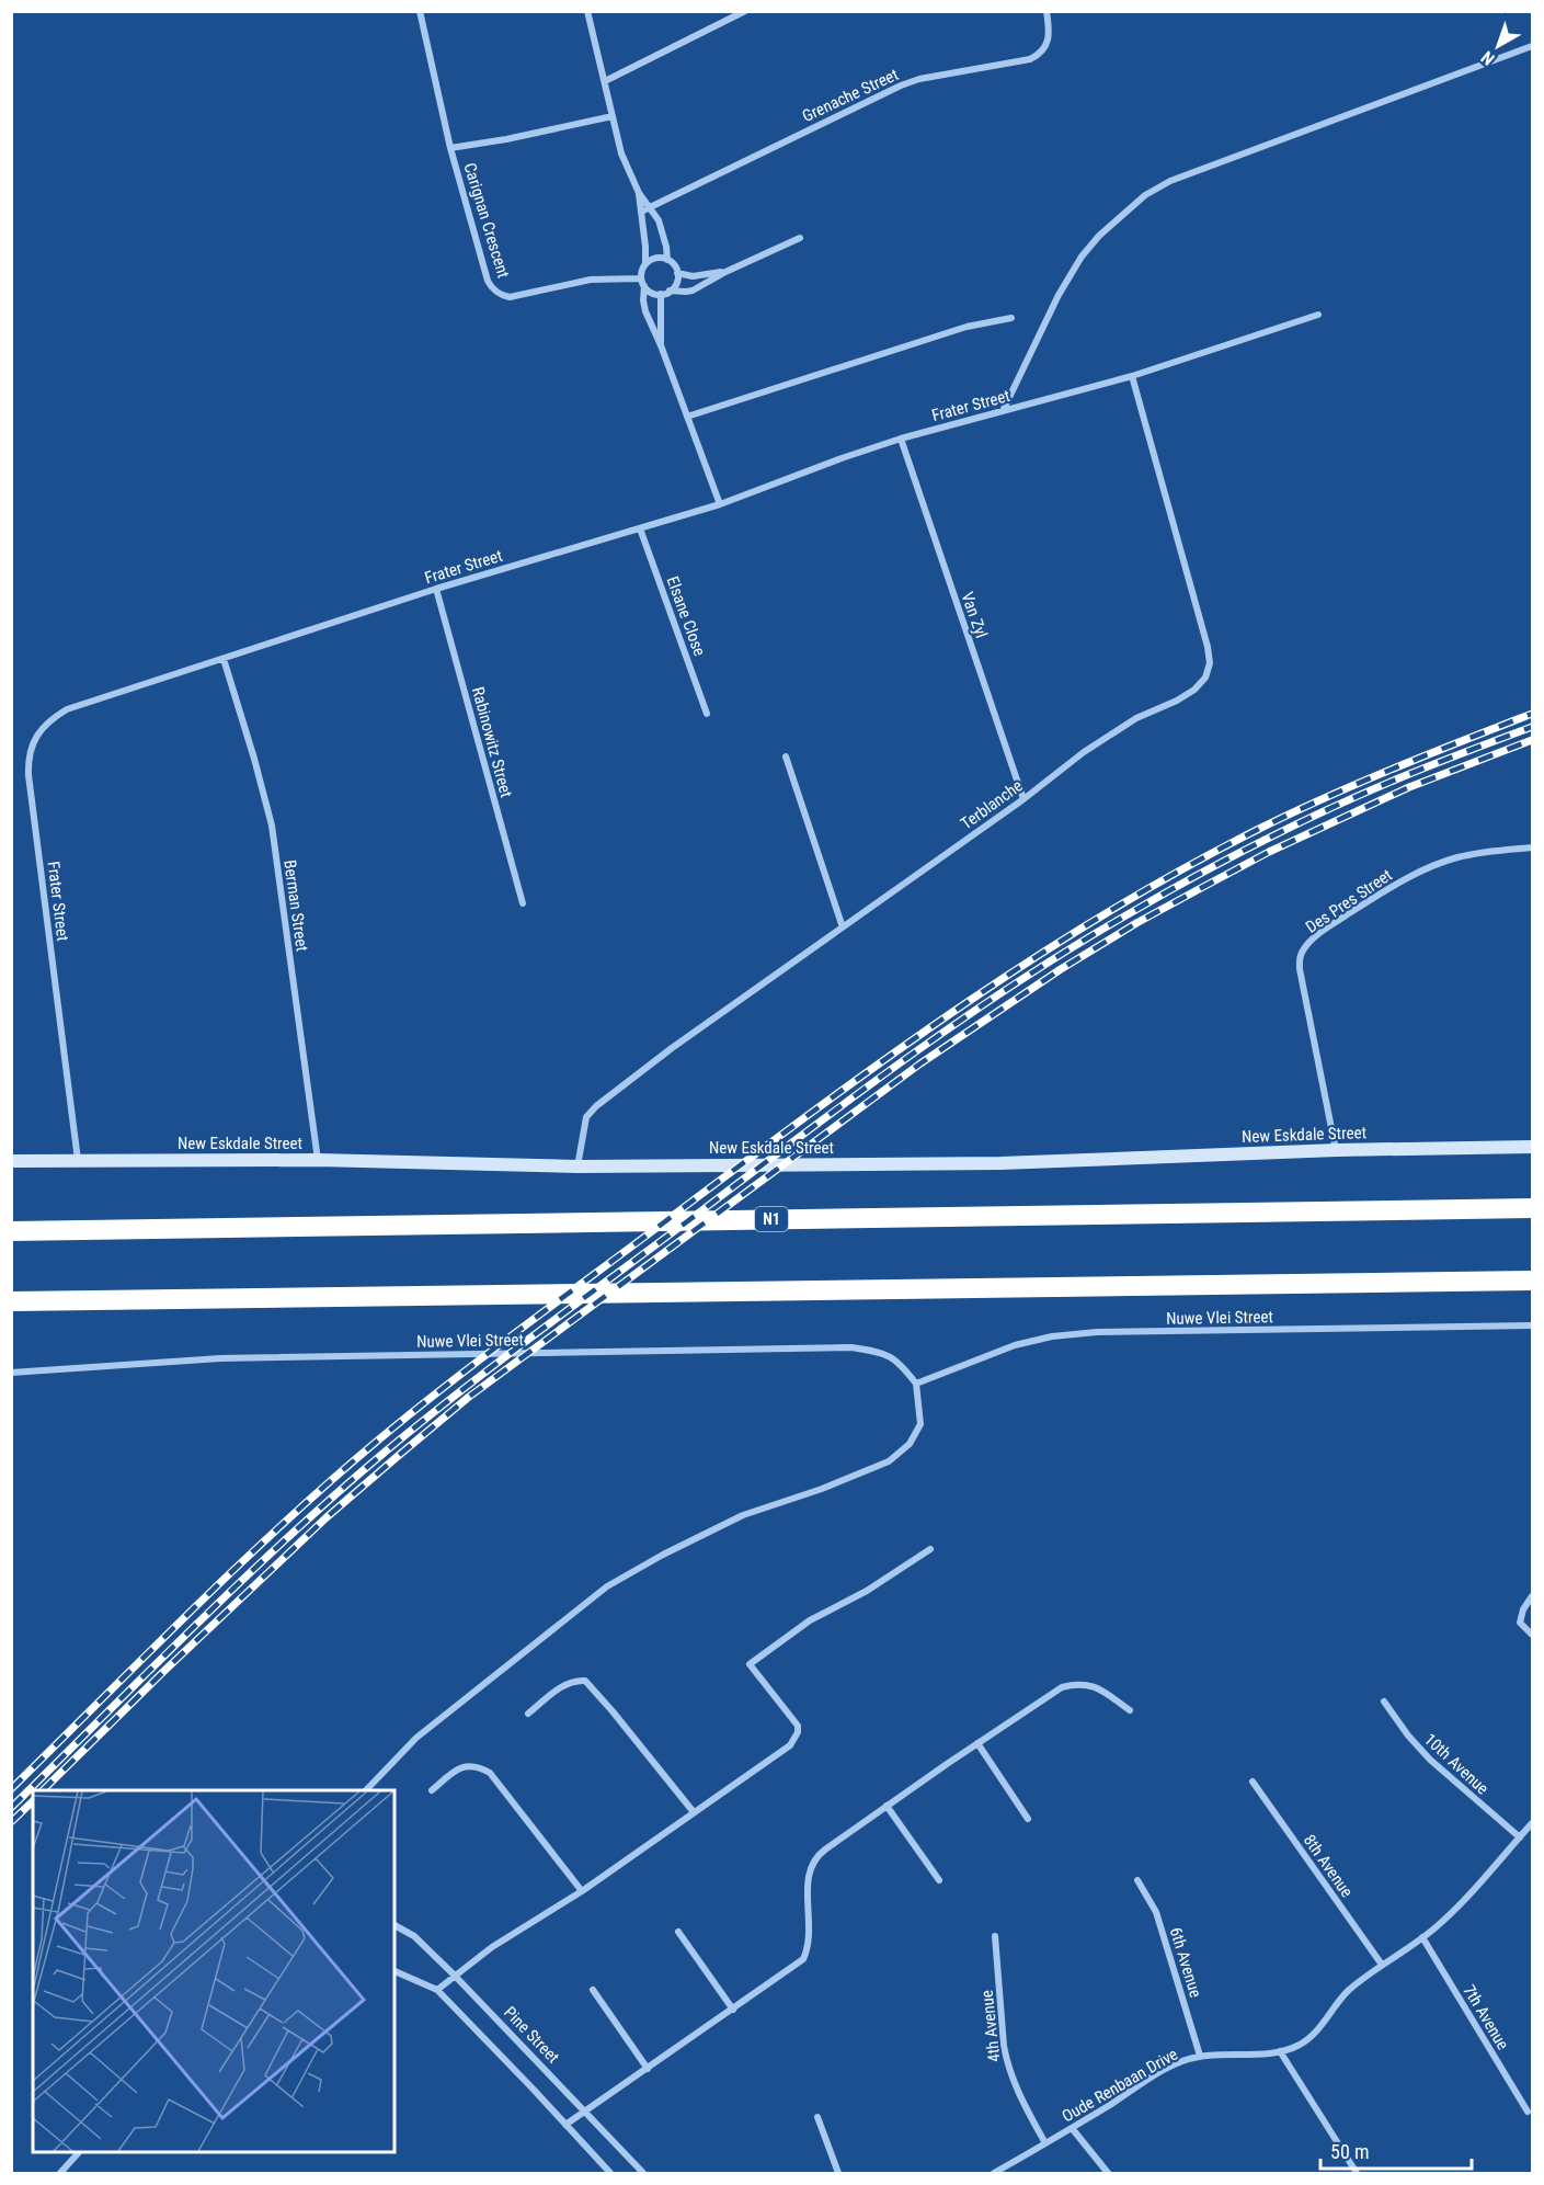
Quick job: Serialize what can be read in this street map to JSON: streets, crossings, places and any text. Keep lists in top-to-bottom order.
{
  "streets": {
    "highway": ["N1"],
    "street": [
      "Grenache Street",
      "Carignan Crescent",
      "Frater Street",
      "Van Zyl",
      "Elsane Close",
      "Rabinowitz Street",
      "Terblanche",
      "Des Pres Street",
      "Berman Street",
      "New Eskdale Street",
      "Nuwe Vlei Street",
      "10th Avenue",
      "8th Avenue",
      "6th Avenue",
      "7th Avenue",
      "4th Avenue",
      "Pine Street",
      "Oude Renbaan Drive"
    ]
  },
  "crossings": [
    ["Frater Street", "Van Zyl"],
    ["Frater Street", "Elsane Close"],
    ["Frater Street", "Rabinowitz Street"],
    ["Frater Street", "Terblanche"],
    ["Frater Street", "Berman Street"],
    ["Frater Street", "New Eskdale Street"],
    ["Van Zyl", "Terblanche"],
    ["Terblanche", "New Eskdale Street"],
    ["Des Pres Street", "New Eskdale Street"],
    ["Berman Street", "New Eskdale Street"],
    ["10th Avenue", "Oude Renbaan Drive"],
    ["8th Avenue", "Oude Renbaan Drive"],
    ["6th Avenue", "Oude Renbaan Drive"],
    ["7th Avenue", "Oude Renbaan Drive"],
    ["4th Avenue", "Oude Renbaan Drive"]
  ],
  "scale_bar": "50 m",
  "north": "bottom left"
}
